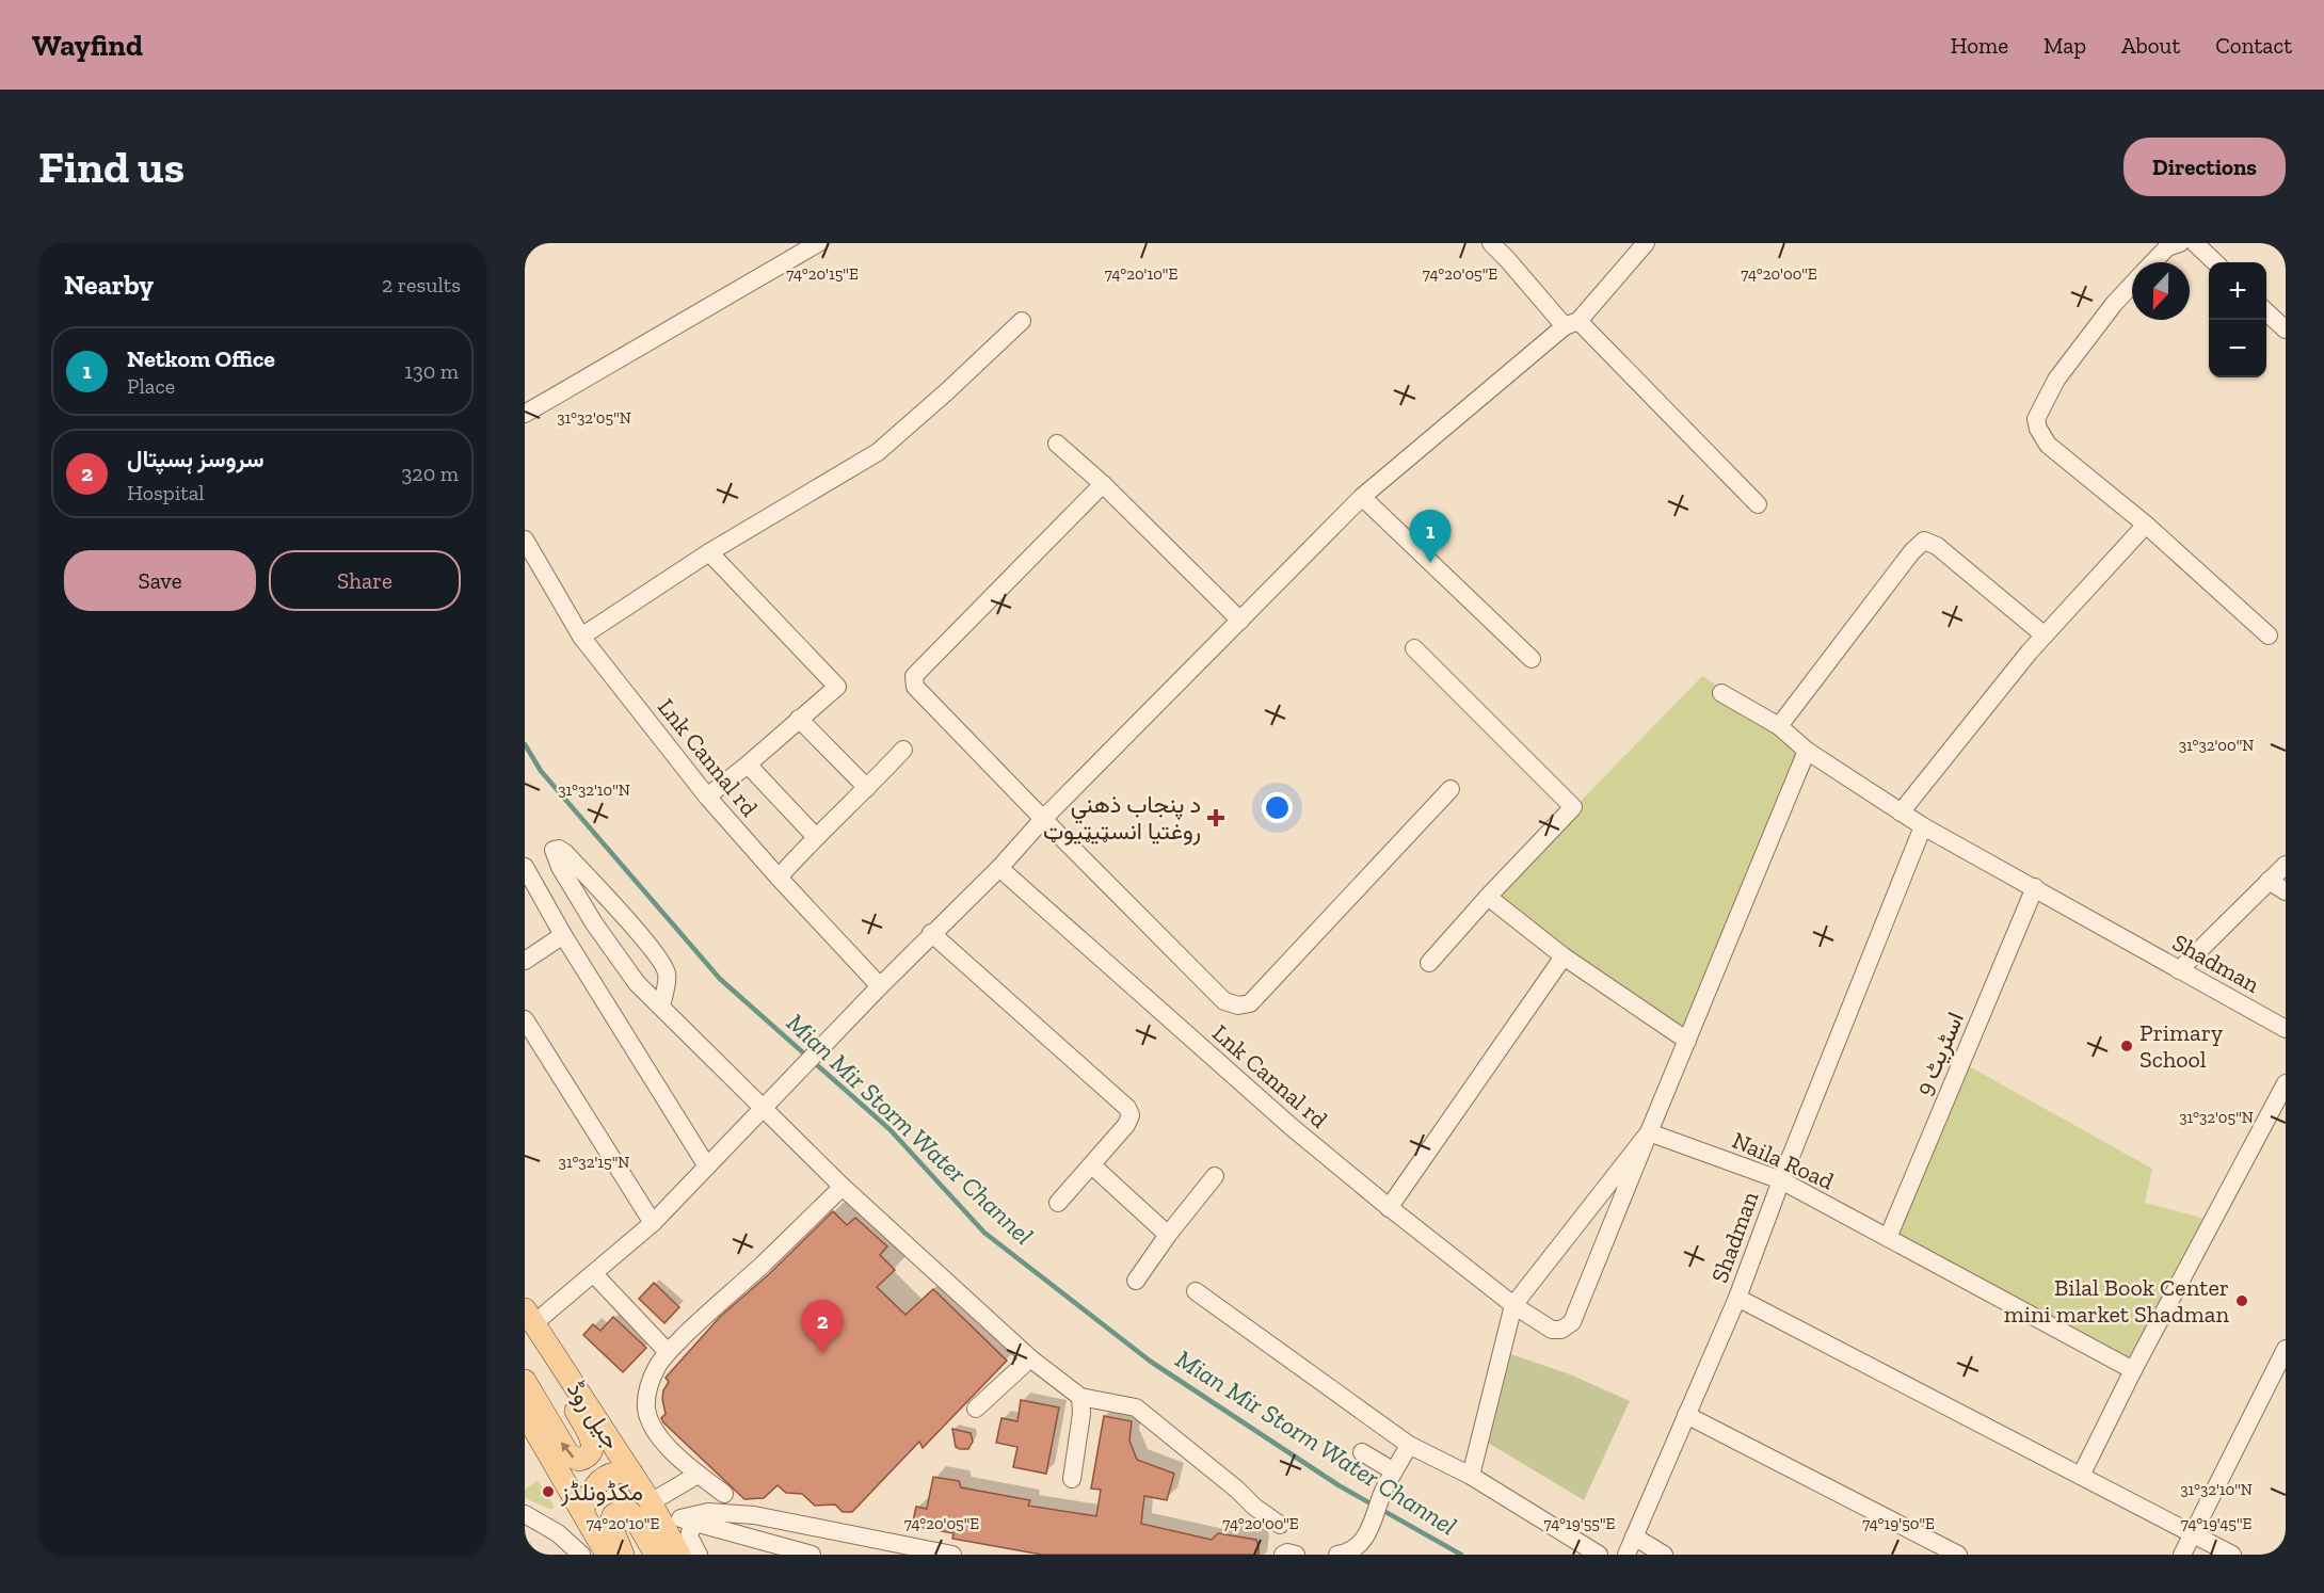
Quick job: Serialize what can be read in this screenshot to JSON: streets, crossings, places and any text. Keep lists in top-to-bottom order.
{
  "streets": {
    "main road": ["جیل روڈ"],
    "street": [
      "Lnk Cannal rd",
      "Shadman",
      "اسٹریٹ 9",
      "Naila Road"
    ]
  },
  "crossings": [
    ["Shadman", "اسٹریٹ 9"],
    ["Shadman", "Naila Road"],
    ["اسٹریٹ 9", "Naila Road"]
  ],
  "water": ["Mian Mir Storm Water Channel"],
  "places": {
    "health": ["د پنجاب ذهني روغتیا انسټیټیوټ"],
    "other": ["Primary School", "Bilal Book Center mini market Shadman", "مکڈونلڈز"]
  },
  "north": "bottom",
  "page": {
    "header": "Wayfind",
    "nav": [
      "Home",
      "Map",
      "About",
      "Contact"
    ],
    "buttons": [
      "Directions",
      ["Save", "Share"]
    ],
    "title": "Find us",
    "heading": ["Nearby", "2 results"],
    "map_buttons": ["+", "−"],
    "list": [
      {
        "mark": "1",
        "name": "Netkom Office",
        "note": "Place",
        "value": "130 m"
      },
      {
        "mark": "2",
        "name": "سروسز ہسپتال",
        "note": "Hospital",
        "value": "320 m"
      }
    ],
    "pins": ["1", "2"]
  },
  "coordinates": [
    "74°20'15\"E",
    "74°20'10\"E",
    "74°20'05\"E",
    "74°20'00\"E",
    "31°32'05\"N",
    "31°32'00\"N",
    "31°32'10\"N",
    "31°32'15\"N",
    "74°19'55\"E",
    "74°19'50\"E",
    "74°19'45\"E"
  ]
}
